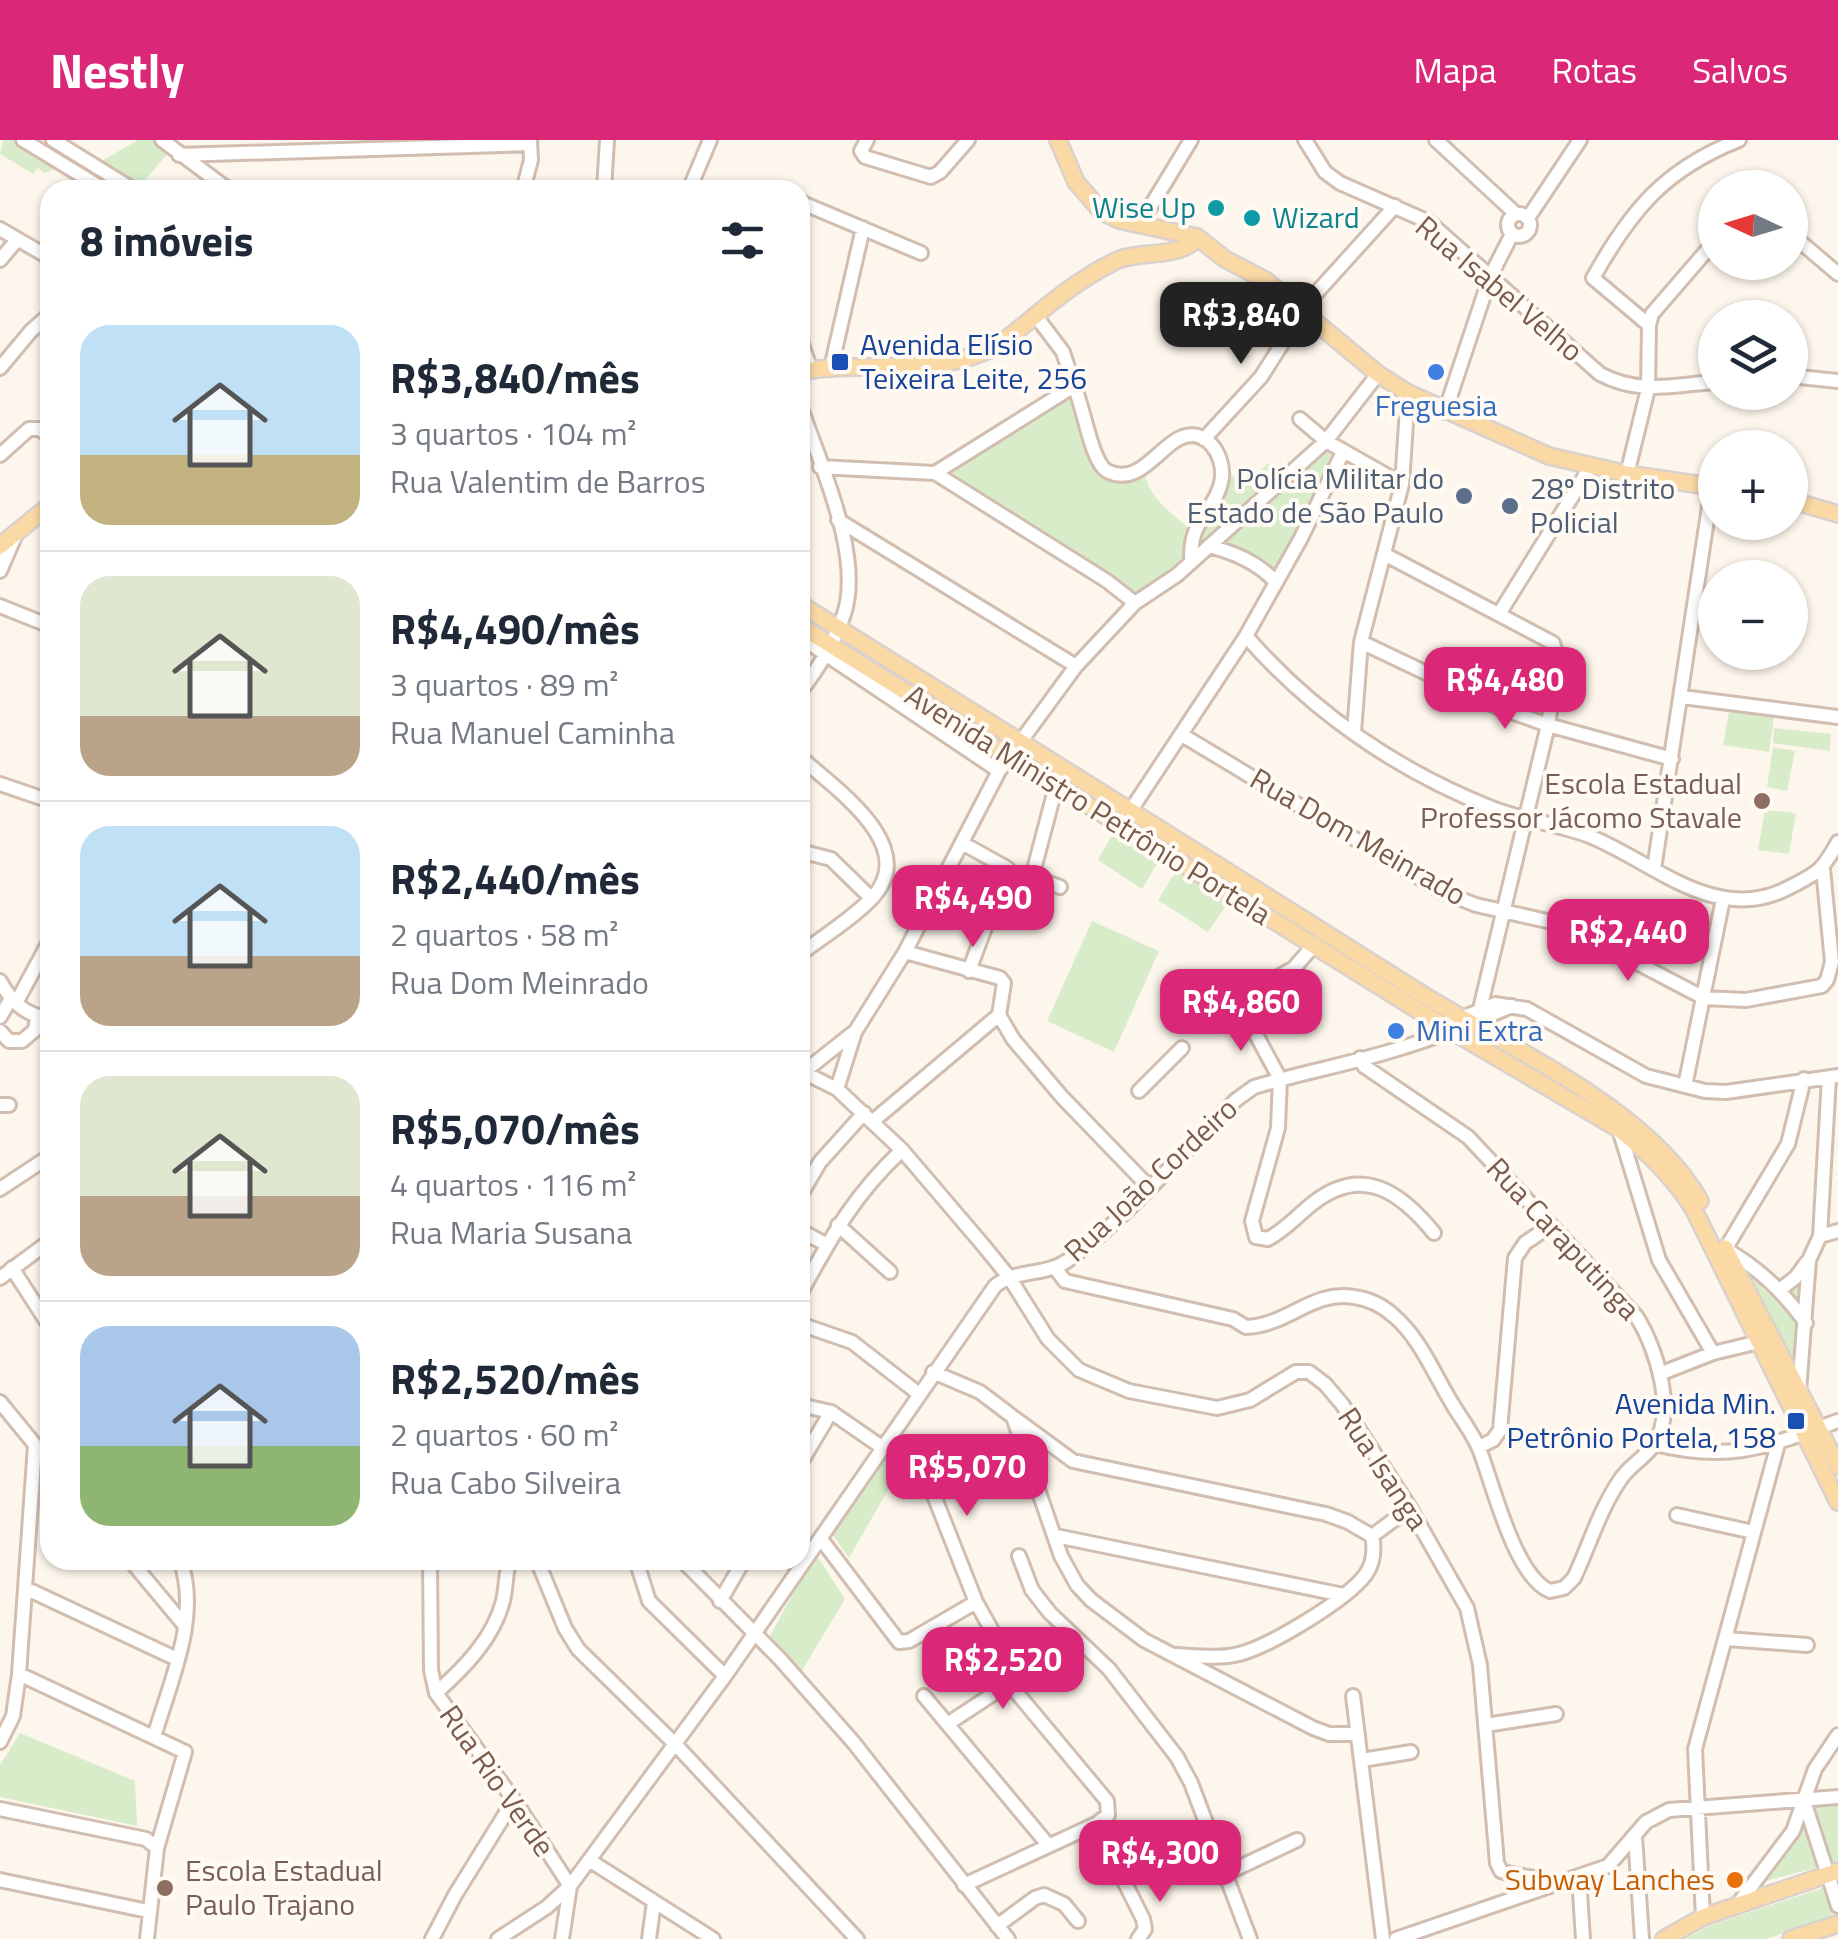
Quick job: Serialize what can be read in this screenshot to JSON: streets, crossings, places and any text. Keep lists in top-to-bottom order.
{
  "streets": {
    "main road": ["Avenida Ministro Petrônio Portela"],
    "street": [
      "Rua Isabel Velho",
      "Rua Dom Meinrado",
      "Rua João Cordeiro",
      "Rua Caraputinga",
      "Rua Isanga",
      "Rua Rio Verde"
    ]
  },
  "crossings": [
    ["Avenida Ministro Petrônio Portela", "Rua João Cordeiro"],
    ["Rua João Cordeiro", "Rua Caraputinga"],
    ["Rua João Cordeiro", "Rua Isanga"]
  ],
  "places": {
    "other": [
      "Wise Up",
      "Wizard",
      "Freguesia",
      "Polícia Militar do Estado de São Paulo",
      "28º Distrito Policial",
      "Escola Estadual Professor Jácomo Stavale",
      "Mini Extra",
      "Subway Lanches",
      "Escola Estadual Paulo Trajano"
    ],
    "transit": ["Avenida Elísio Teixeira Leite, 256", "Avenida Min. Petrônio Portela, 158"]
  },
  "north": "left",
  "page": {
    "header": "Nestly",
    "nav": ["Mapa", "Rotas", "Salvos"],
    "map_buttons": ["+", "−"],
    "heading": "8 imóveis",
    "price": [
      "R$3,840",
      "R$4,480",
      "R$4,490",
      "R$2,440",
      "R$4,860",
      "R$5,070",
      "R$2,520",
      "R$4,300"
    ],
    "list": [
      {
        "name": "R$3,840/mês",
        "note": "3 quartos · 104 m² · Rua Valentim de Barros"
      },
      {
        "name": "R$4,490/mês",
        "note": "3 quartos · 89 m² · Rua Manuel Caminha"
      },
      {
        "name": "R$2,440/mês",
        "note": "2 quartos · 58 m² · Rua Dom Meinrado"
      },
      {
        "name": "R$5,070/mês",
        "note": "4 quartos · 116 m² · Rua Maria Susana"
      },
      {
        "name": "R$2,520/mês",
        "note": "2 quartos · 60 m² · Rua Cabo Silveira"
      }
    ]
  }
}
